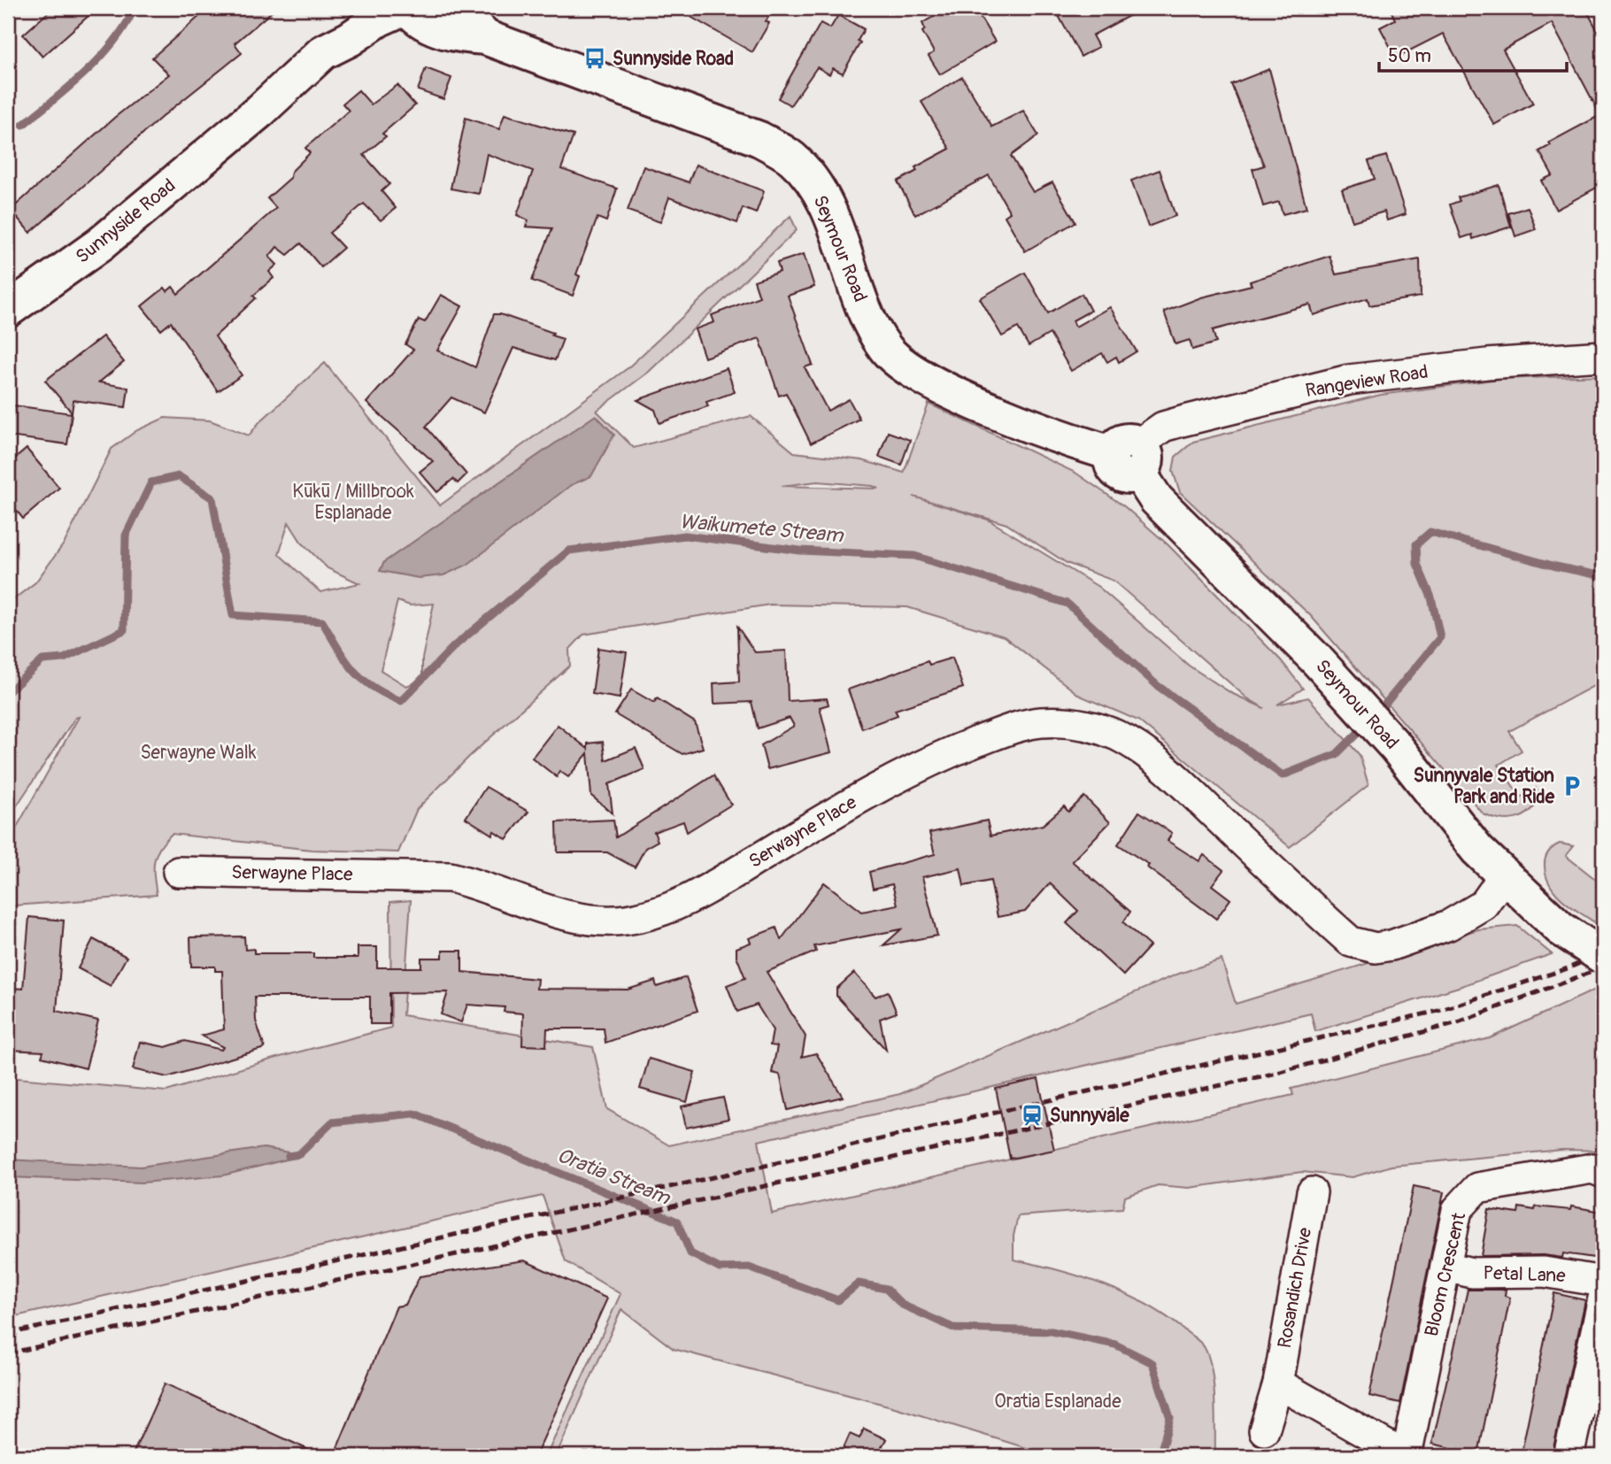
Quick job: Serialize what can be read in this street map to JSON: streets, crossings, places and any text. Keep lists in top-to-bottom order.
{
  "streets": {
    "main road": ["Sunnyside Road", "Seymour Road"],
    "street": [
      "Rangeview Road",
      "Serwayne Place",
      "Bloom Crescent",
      "Petal Lane",
      "Rosandich Drive"
    ]
  },
  "crossings": [
    ["Sunnyside Road", "Seymour Road"],
    ["Seymour Road", "Rangeview Road"],
    ["Seymour Road", "Serwayne Place"],
    ["Bloom Crescent", "Petal Lane"]
  ],
  "water": ["Waikumete Stream", "Oratia Stream"],
  "parks": ["Kūkū / Millbrook Esplanade", "Serwayne Walk", "Oratia Esplanade"],
  "places": {
    "bus stop": ["Sunnyside Road"],
    "parking": ["Sunnyvale Station Park and Ride"],
    "station": ["Sunnyvale"]
  },
  "scale_bar": "50 m"
}
